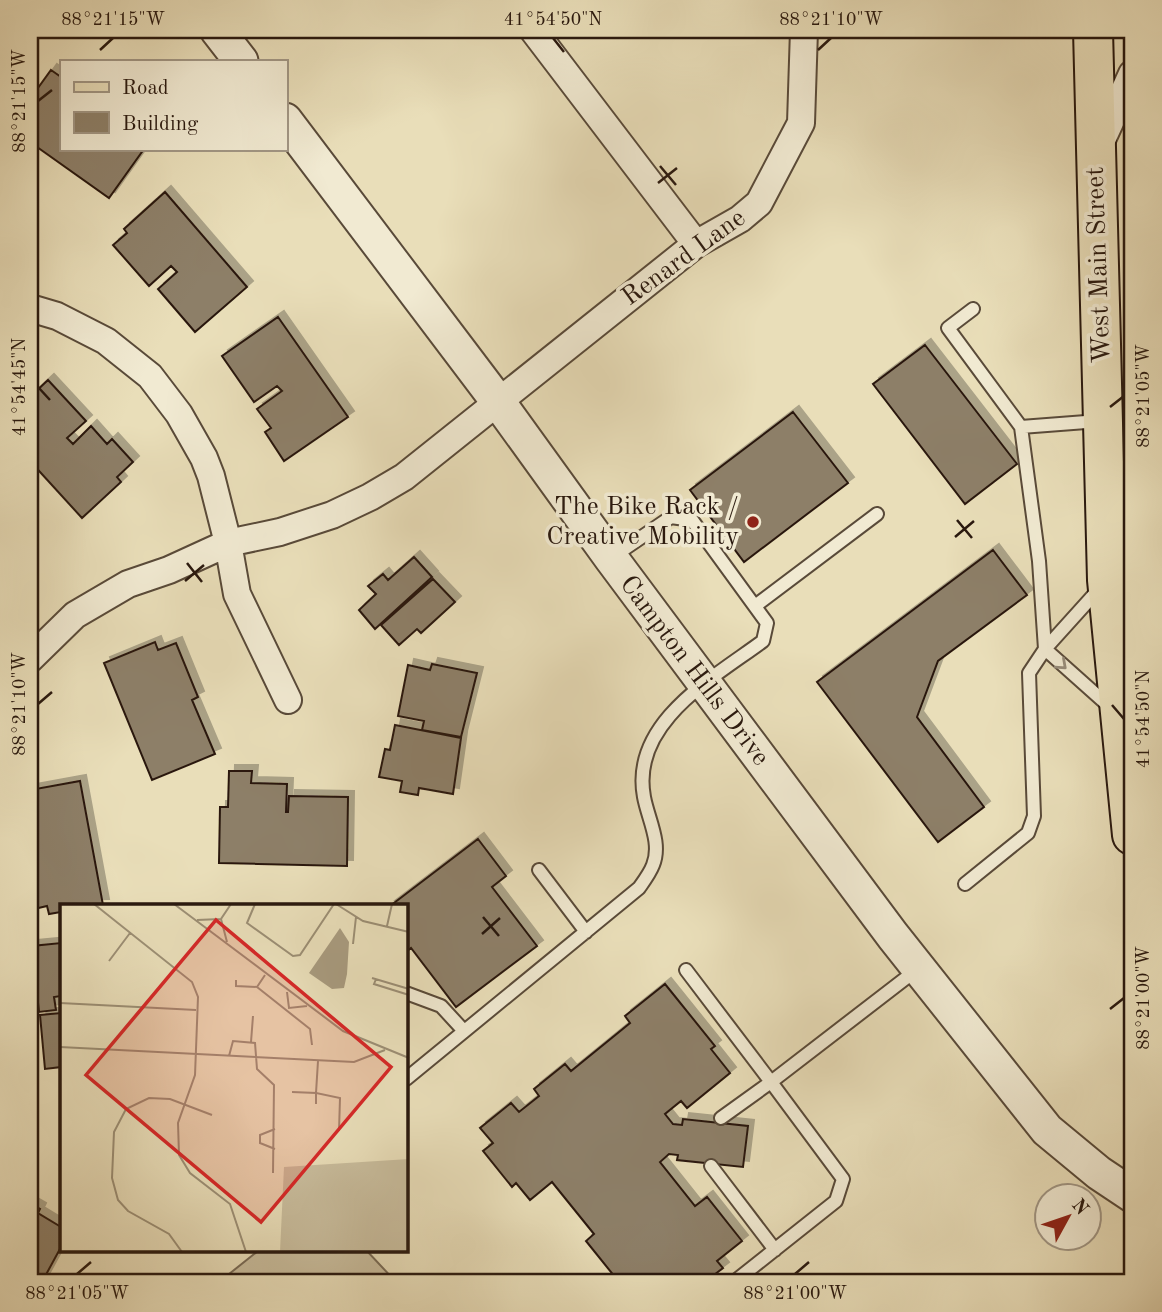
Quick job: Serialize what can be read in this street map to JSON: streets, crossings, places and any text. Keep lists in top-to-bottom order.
{
  "streets": {
    "main road": ["West Main Street"],
    "street": ["Renard Lane", "Campton Hills Drive"]
  },
  "crossings": [
    ["Renard Lane", "Campton Hills Drive"]
  ],
  "places": ["The Bike Rack / Creative Mobility"],
  "legend": ["Road", "Building"],
  "north": "top right",
  "coordinates": [
    "88°21'15\"W",
    "41°54'50\"N",
    "88°21'10\"W",
    "41°54'45\"N",
    "88°21'05\"W",
    "88°21'00\"W"
  ]
}
